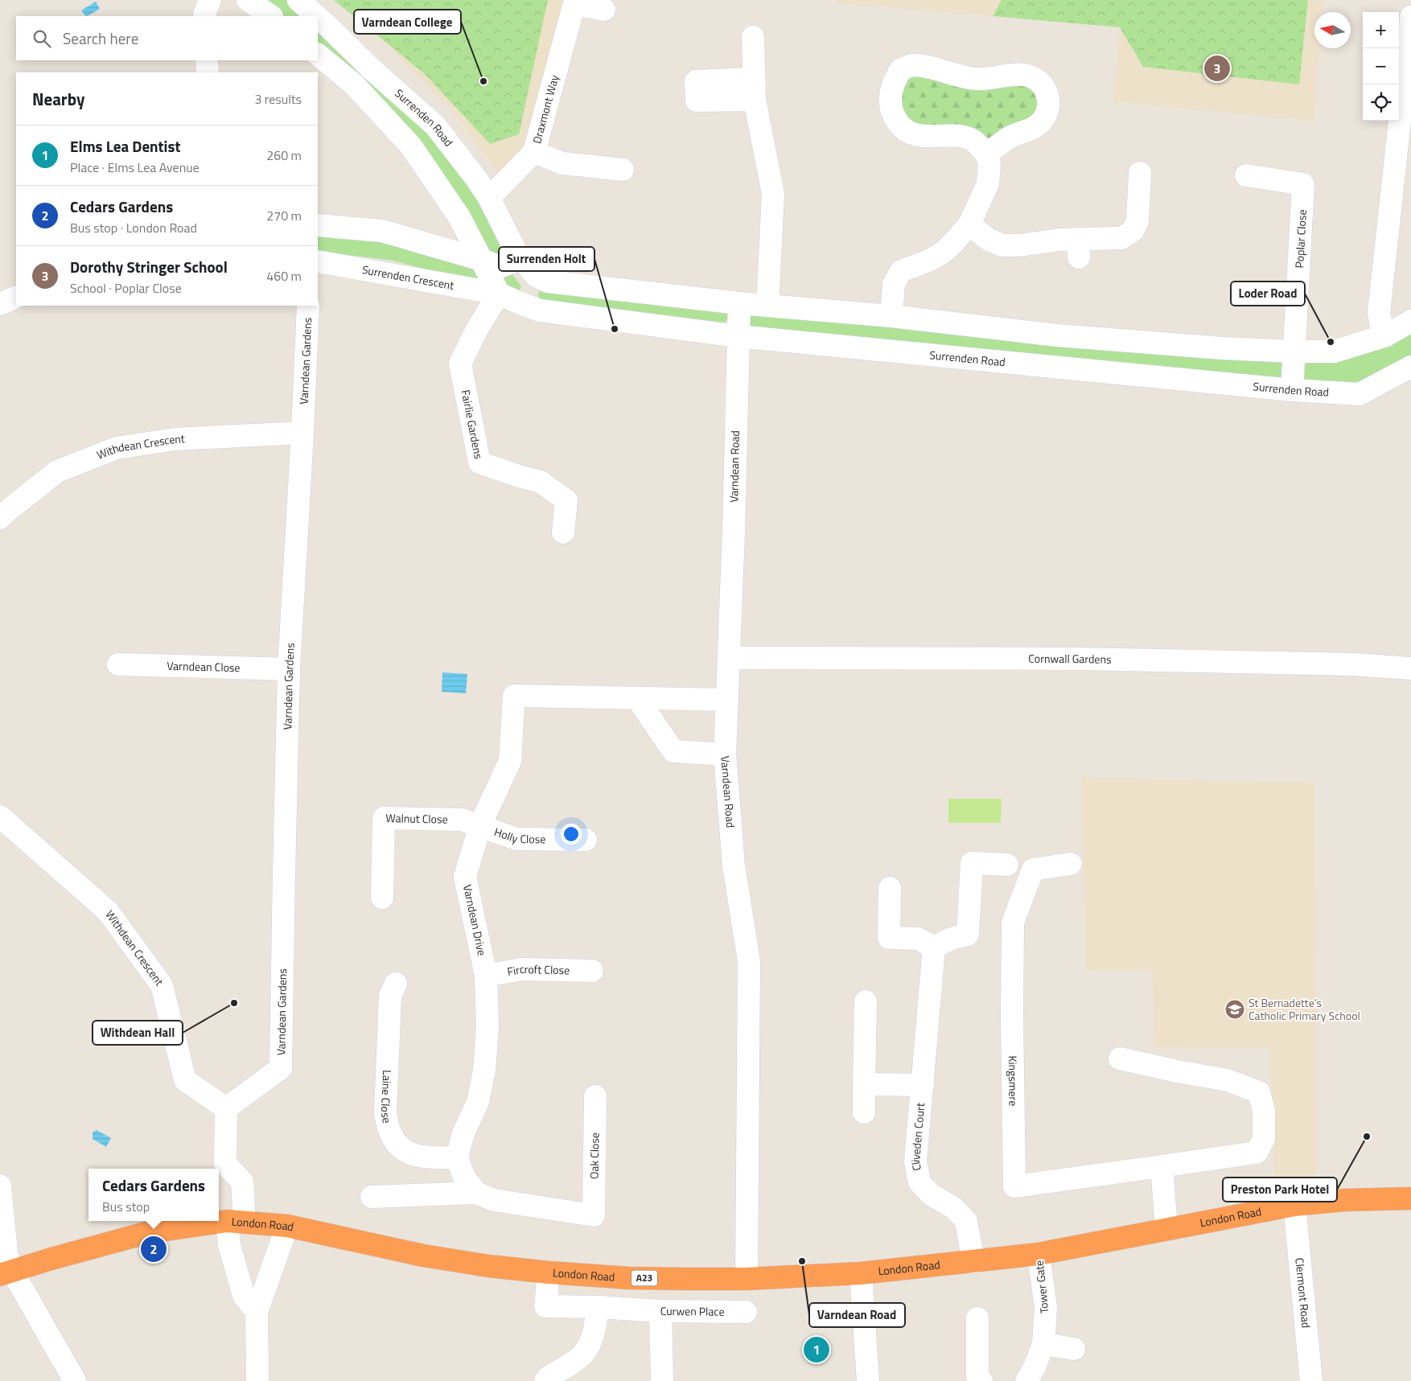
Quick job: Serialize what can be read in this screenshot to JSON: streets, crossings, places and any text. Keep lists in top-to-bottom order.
{
  "streets": {
    "highway": ["London Road", "A23"],
    "street": [
      "Draxmont Way",
      "Surrenden Road",
      "Poplar Close",
      "Surrenden Crescent",
      "Varndean Gardens",
      "Fairlie Gardens",
      "Withdean Crescent",
      "Varndean Road",
      "Cornwall Gardens",
      "Varndean Close",
      "Walnut Close",
      "Holly Close",
      "Varndean Drive",
      "Fircroft Close",
      "Kingsmere",
      "Laine Close",
      "Cliveden Court",
      "Oak Close",
      "Tower Gate",
      "Clermont Road",
      "Curwen Place"
    ]
  },
  "crossings": [
    ["Draxmont Way", "Surrenden Road"],
    ["Surrenden Road", "Surrenden Crescent"],
    ["Surrenden Road", "Fairlie Gardens"],
    ["Surrenden Road", "Varndean Road"],
    ["Surrenden Crescent", "Fairlie Gardens"],
    ["Varndean Gardens", "Withdean Crescent"],
    ["Varndean Gardens", "Varndean Close"],
    ["Varndean Road", "Cornwall Gardens"],
    ["Varndean Road", "Varndean Drive"],
    ["Varndean Road", "London Road"],
    ["Walnut Close", "Holly Close"],
    ["Walnut Close", "Varndean Drive"],
    ["Holly Close", "Varndean Drive"],
    ["Varndean Drive", "Fircroft Close"],
    ["Varndean Drive", "Laine Close"],
    ["Cliveden Court", "London Road"],
    ["London Road", "A23"],
    ["London Road", "Tower Gate"],
    ["London Road", "Clermont Road"],
    ["A23", "Clermont Road"]
  ],
  "places": {
    "other": [
      "Varndean College",
      "Surrenden Holt",
      "Loder Road",
      "Withdean Hall",
      "Preston Park Hotel",
      "Varndean Road"
    ],
    "school or university": ["St Bernadette's Catholic Primary School"]
  },
  "north": "left",
  "page": {
    "map_buttons": ["+", "−"],
    "search": "Search here",
    "pins": ["3", "2", "1"],
    "heading": ["Nearby", "3 results"],
    "list": [
      {
        "mark": "1",
        "name": "Elms Lea Dentist",
        "note": "Place · Elms Lea Avenue",
        "value": "260 m"
      },
      {
        "mark": "2",
        "name": "Cedars Gardens",
        "note": "Bus stop · London Road",
        "value": "270 m"
      },
      {
        "mark": "3",
        "name": "Dorothy Stringer School",
        "note": "School · Poplar Close",
        "value": "460 m"
      }
    ],
    "popup": ["Cedars Gardens", "Bus stop"]
  }
}
